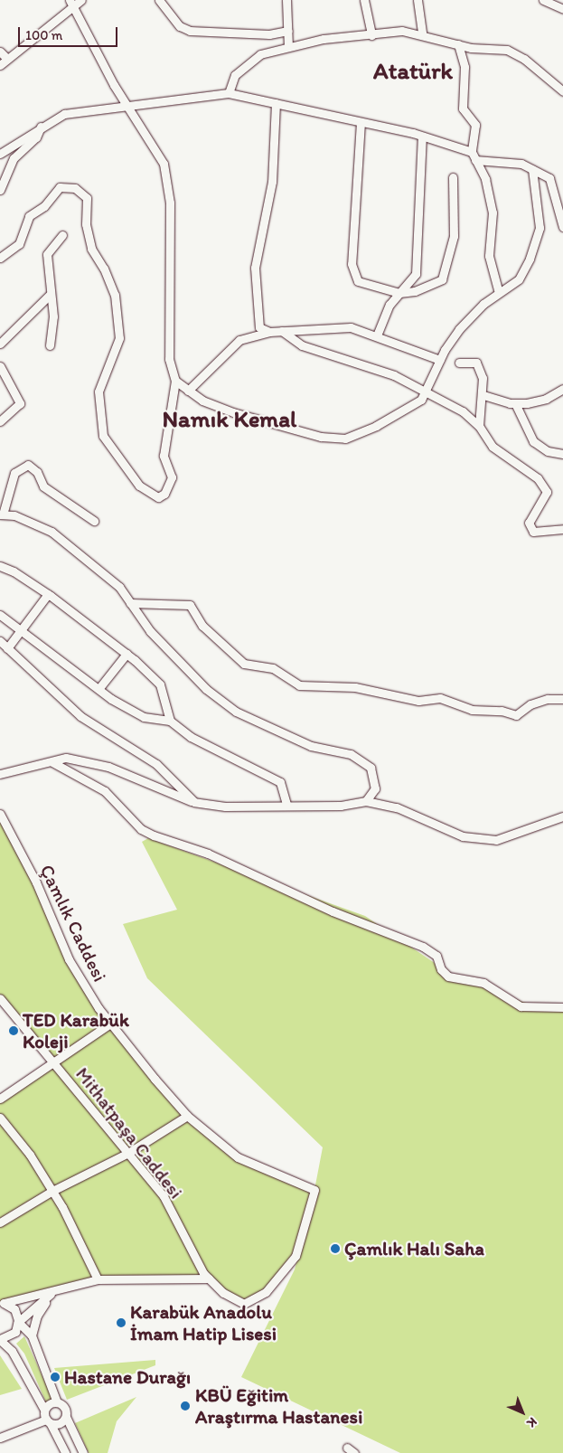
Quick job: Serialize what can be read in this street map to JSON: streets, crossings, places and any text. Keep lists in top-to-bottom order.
{
  "streets": {
    "street": ["Çamlık Caddesi", "Mithatpaşa Caddesi"]
  },
  "crossings": [
    ["Çamlık Caddesi", "Mithatpaşa Caddesi"]
  ],
  "districts": ["Atatürk", "Namık Kemal"],
  "places": [
    "TED Karabük Koleji",
    "Çamlık Halı Saha",
    "Karabük Anadolu İmam Hatip Lisesi",
    "Hastane Durağı",
    "KBÜ Eğitim Araştırma Hastanesi"
  ],
  "scale_bar": "100 m",
  "north": "bottom right"
}
